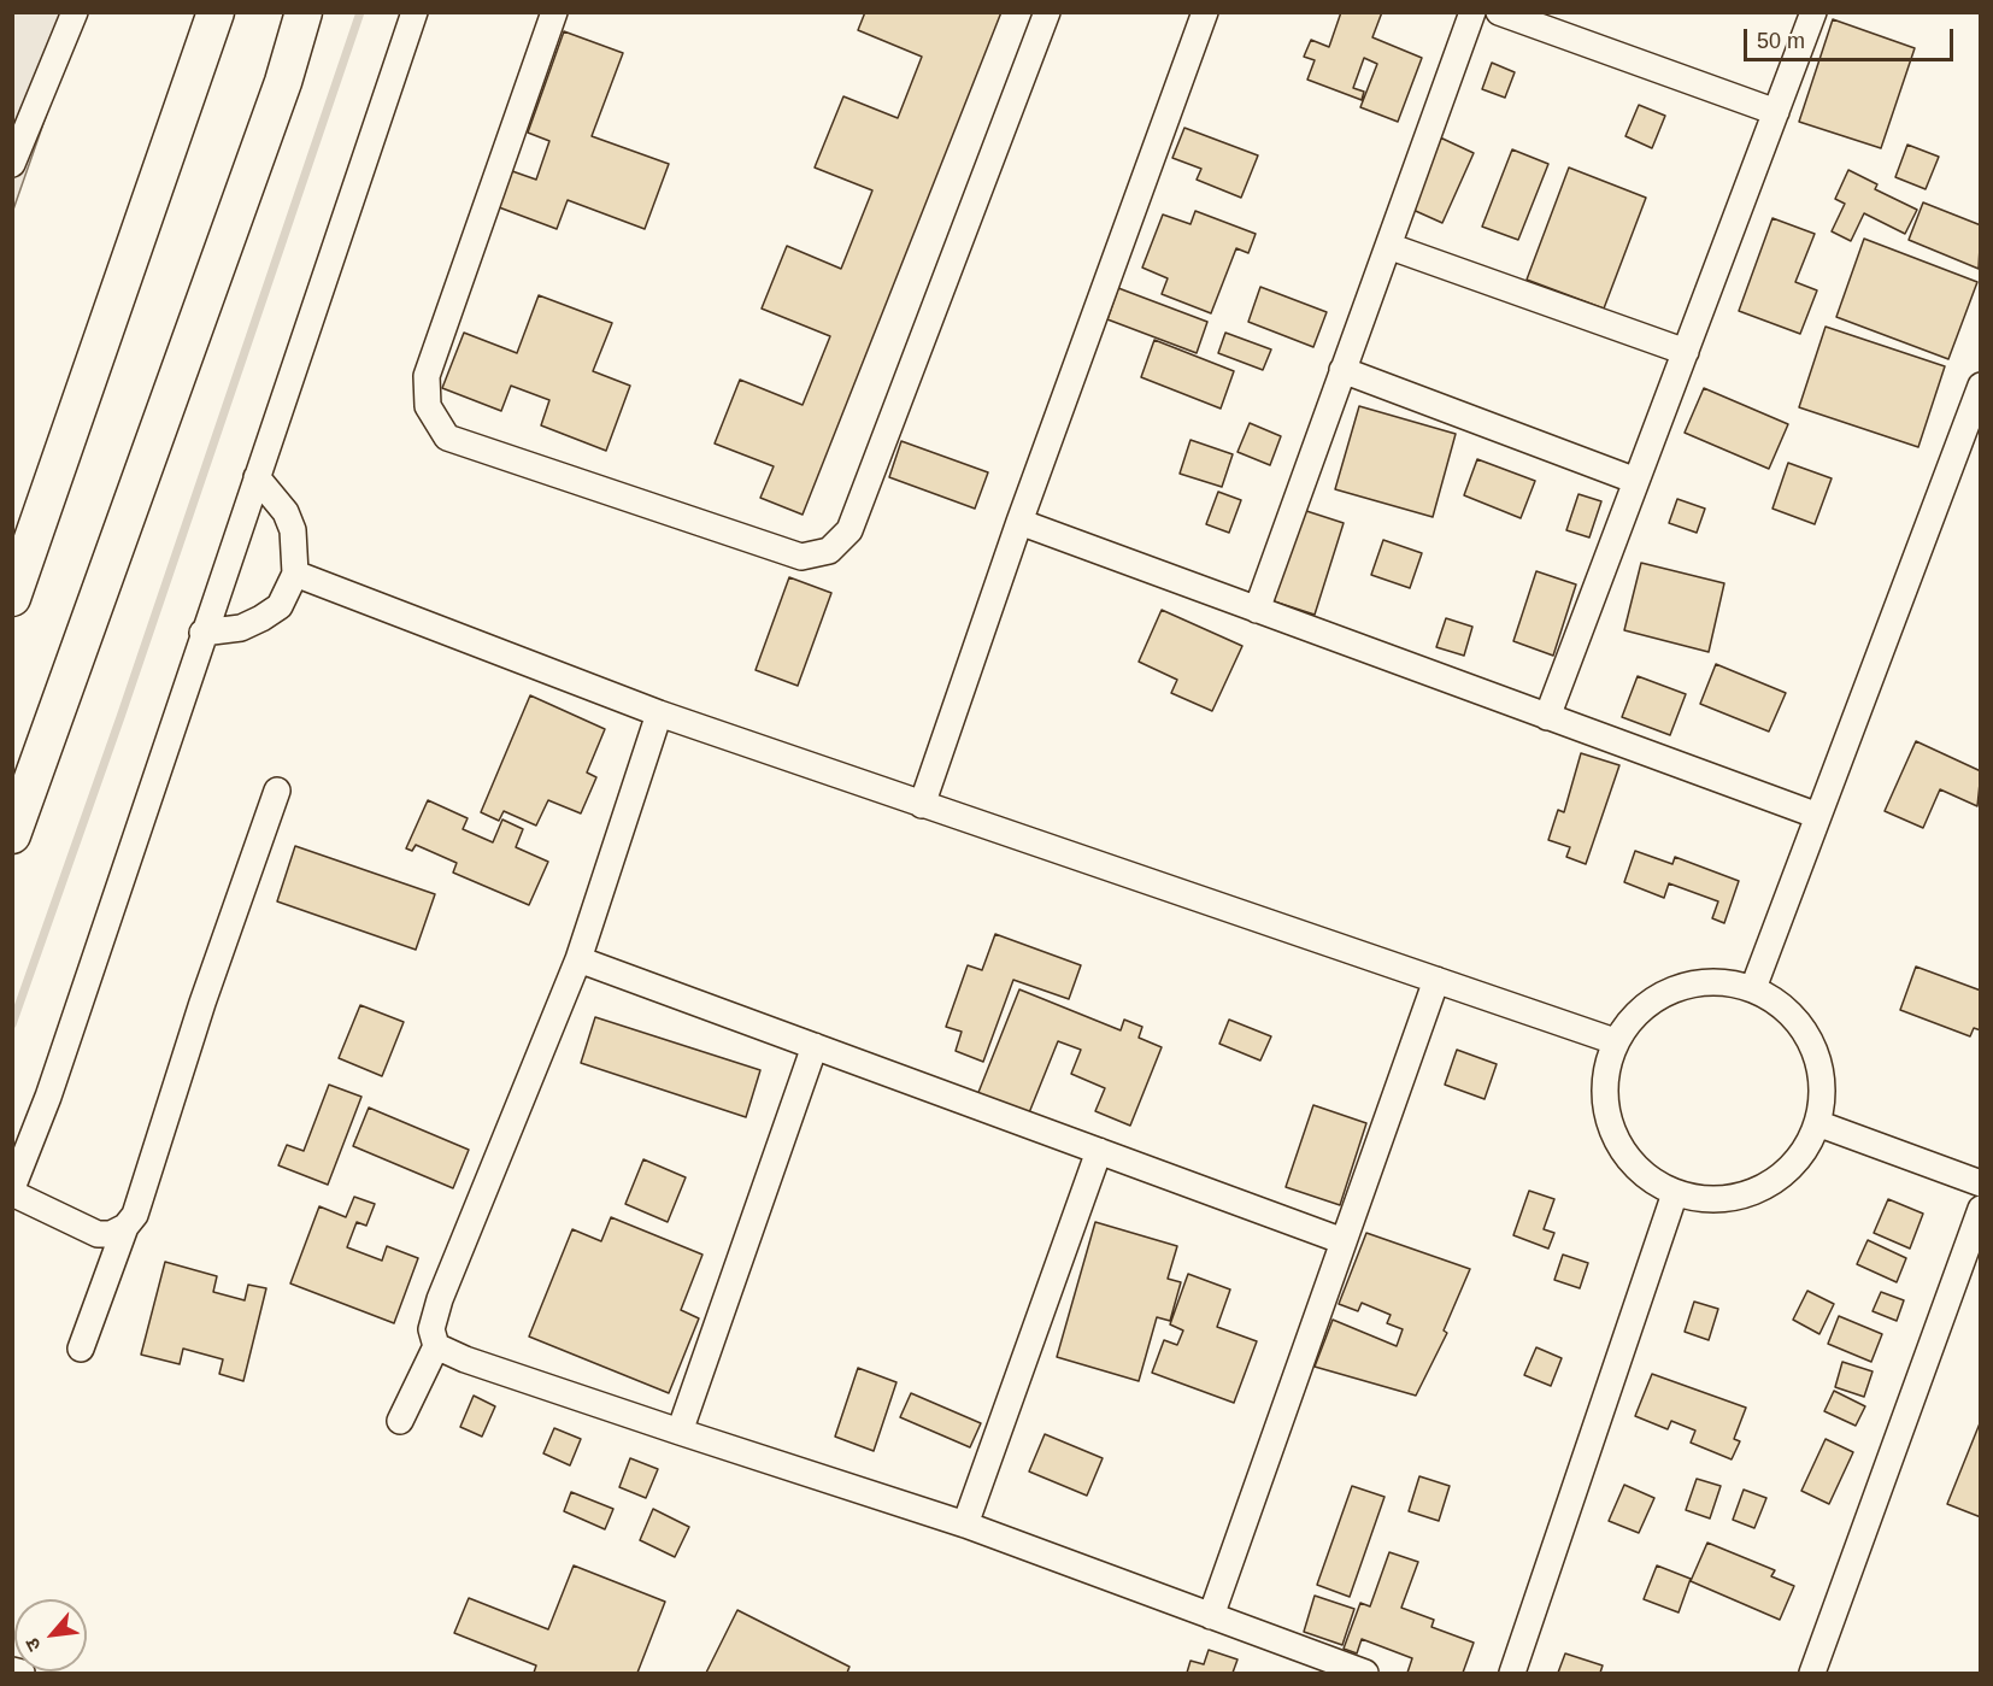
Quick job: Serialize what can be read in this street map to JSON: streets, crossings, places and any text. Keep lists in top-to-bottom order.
{
  "scale_bar": "50 m",
  "north": "bottom left"
}
